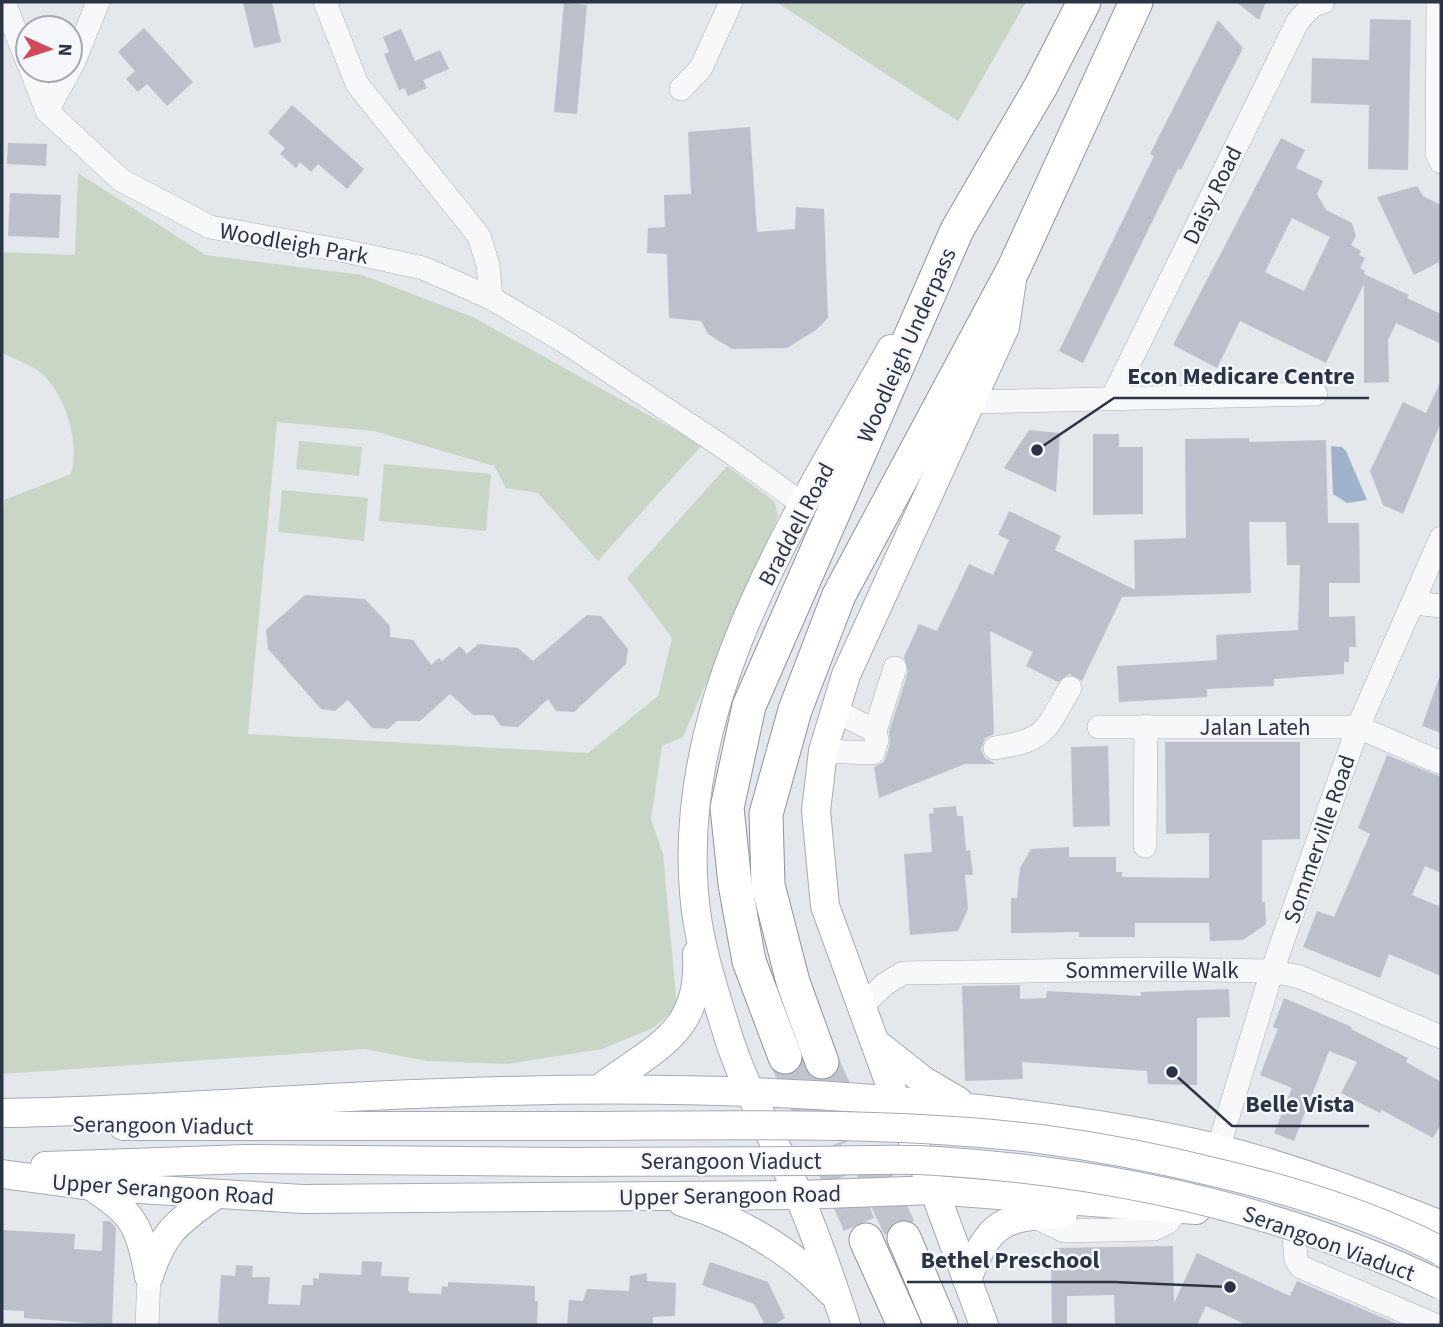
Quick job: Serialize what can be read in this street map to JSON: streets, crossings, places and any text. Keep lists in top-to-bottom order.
{
  "streets": {
    "highway": ["Woodleigh Underpass", "Braddell Road"],
    "main road": ["Serangoon Viaduct", "Upper Serangoon Road"],
    "street": [
      "Daisy Road",
      "Woodleigh Park",
      "Jalan Lateh",
      "Sommerville Road",
      "Sommerville Walk"
    ]
  },
  "crossings": [
    ["Woodleigh Park", "Braddell Road"],
    ["Woodleigh Underpass", "Braddell Road"],
    ["Braddell Road", "Upper Serangoon Road"],
    ["Jalan Lateh", "Sommerville Road"],
    ["Sommerville Road", "Sommerville Walk"]
  ],
  "places": ["Econ Medicare Centre", "Belle Vista", "Bethel Preschool"],
  "north": "right"
}
